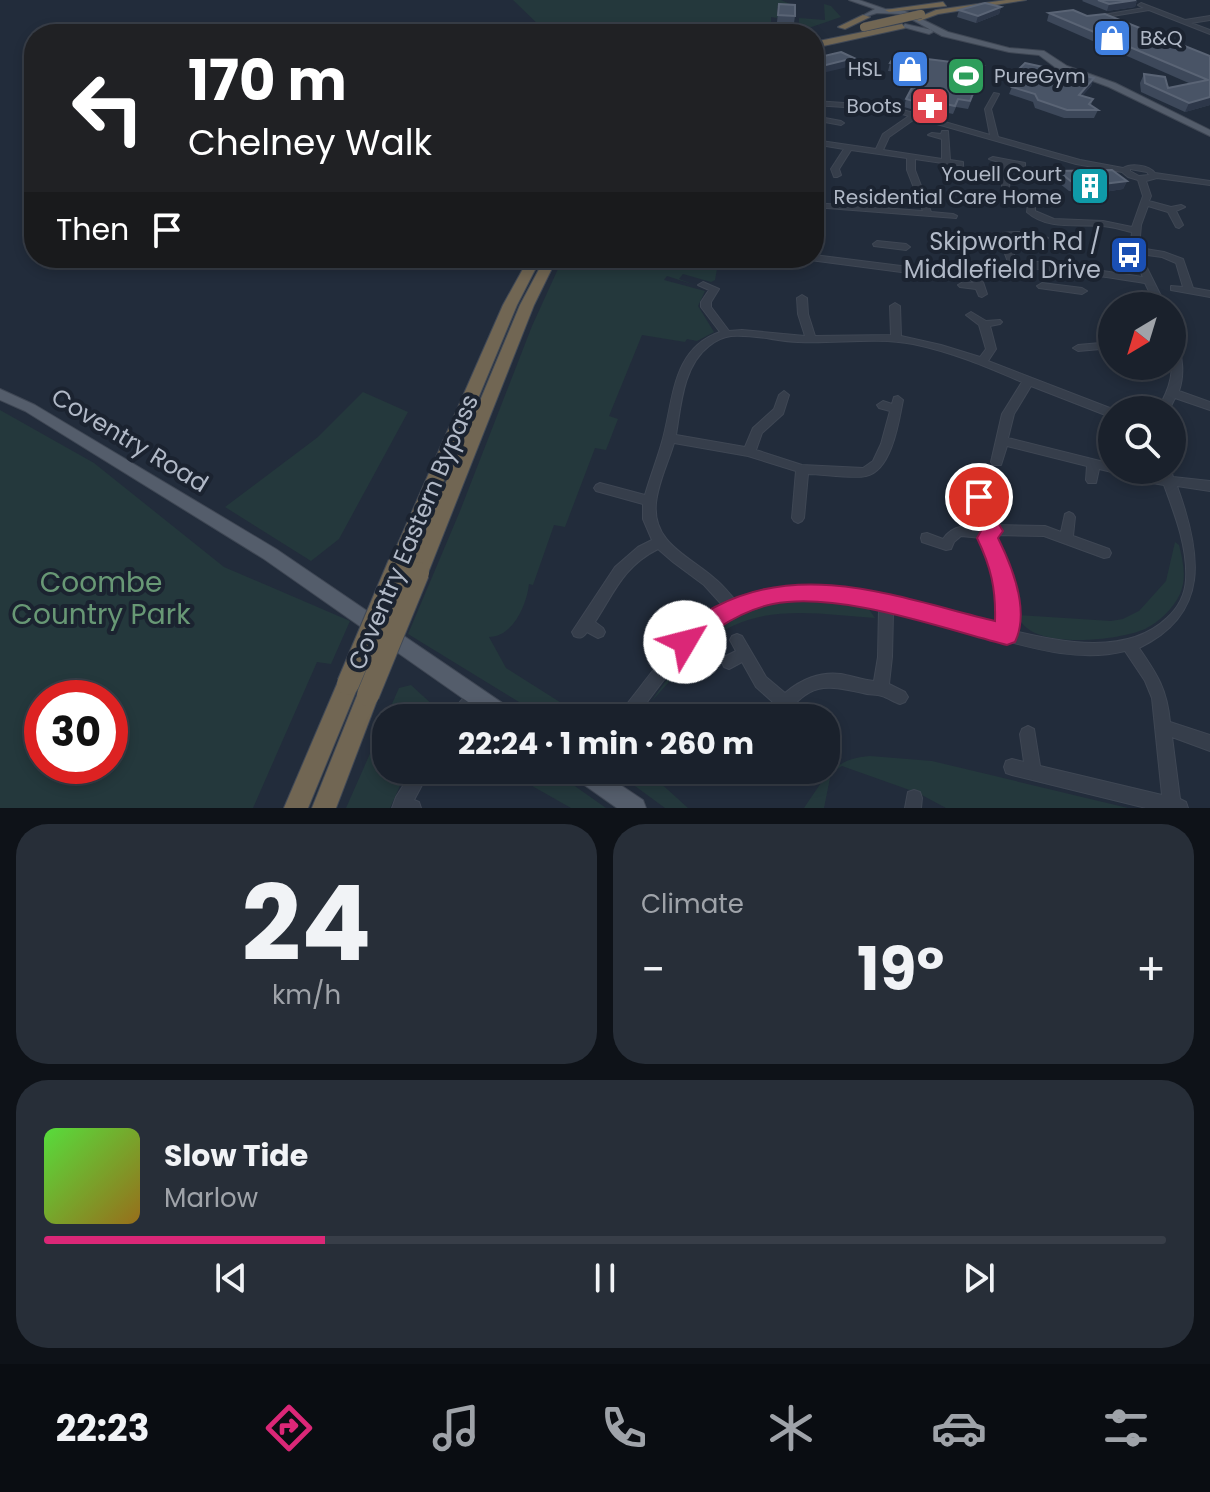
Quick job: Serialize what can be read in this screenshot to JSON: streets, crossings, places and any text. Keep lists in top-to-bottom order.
{
  "streets": {
    "highway": ["Coventry Eastern Bypass"],
    "main road": ["Coventry Road"]
  },
  "parks": ["Coombe Country Park"],
  "places": {
    "shop": ["B&Q", "HSL"],
    "sports": ["PureGym"],
    "pharmacy": ["Boots"],
    "building": ["Youell Court Residential Care Home"],
    "bus stop": ["Skipworth Rd / Middlefield Drive"]
  },
  "north": "bottom left",
  "page": {
    "turn": ["170 m", "Chelney Walk"],
    "then": "Then",
    "limit": "30",
    "trip": "22:24 · 1 min · 260 m",
    "tile": [
      ["24", "km/h"],
      "Climate"
    ],
    "heat": ["−", "19°", "+"],
    "song": ["Slow Tide", "Marlow"],
    "tabs": "22:23"
  }
}
